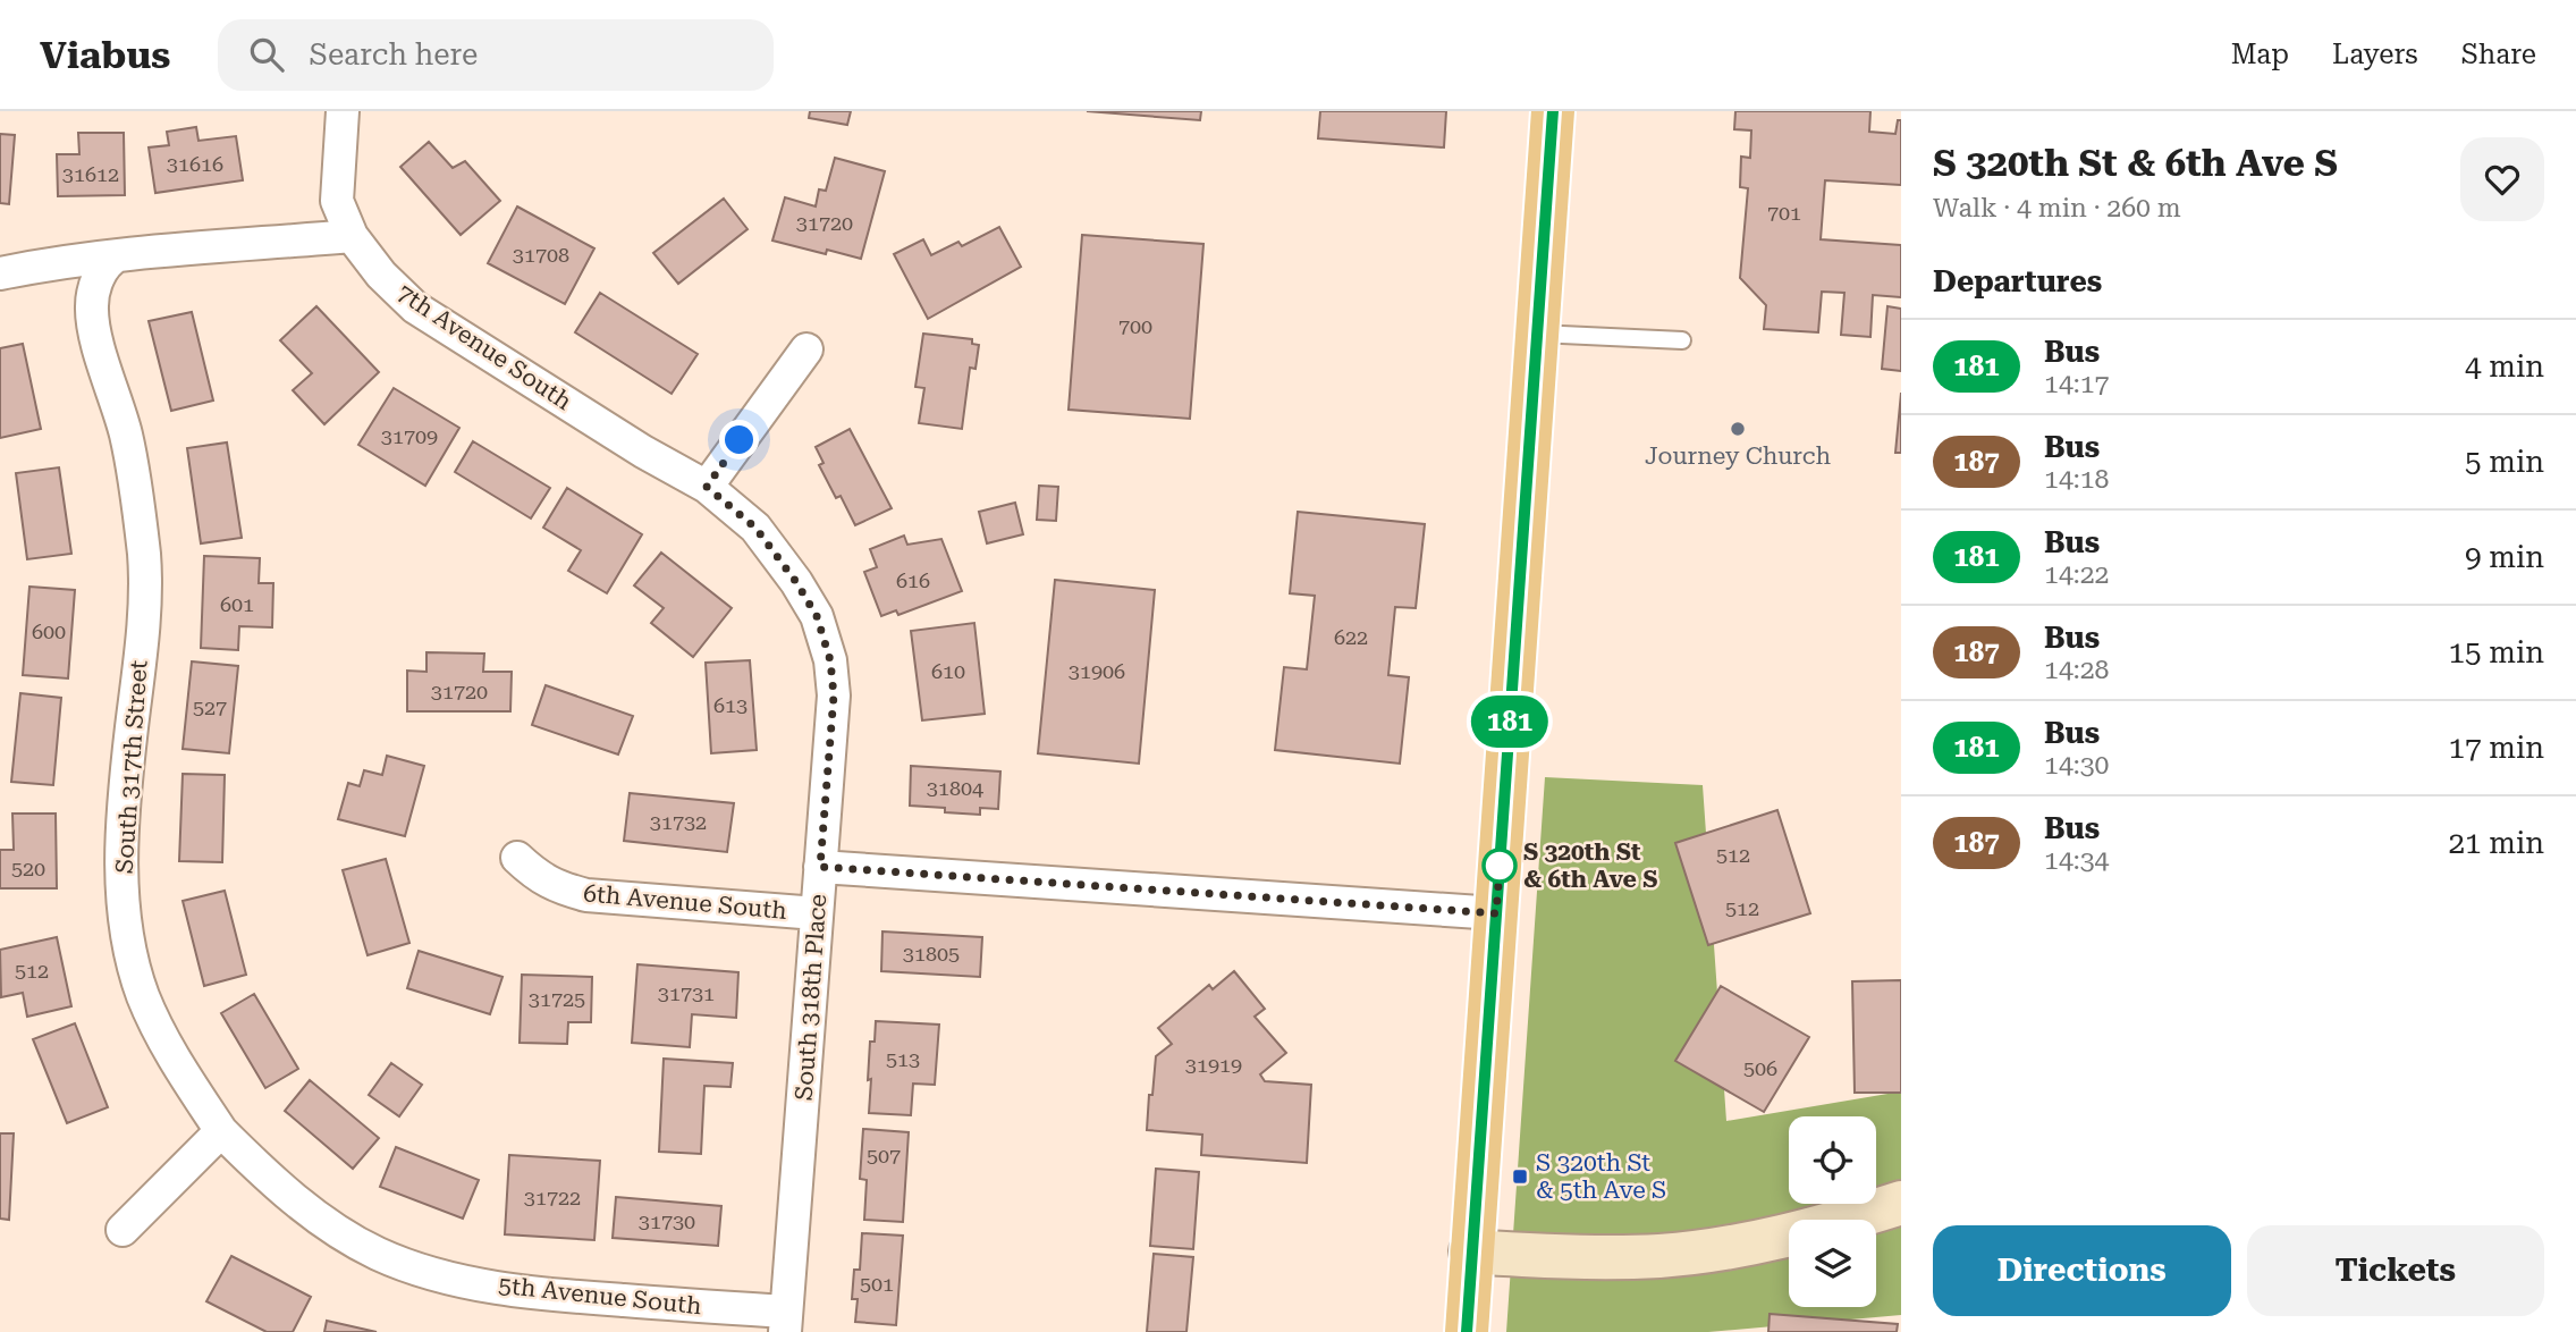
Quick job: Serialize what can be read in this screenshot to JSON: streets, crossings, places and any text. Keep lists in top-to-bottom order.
{
  "streets": {
    "street": [
      "7th Avenue South",
      "South 317th Street",
      "6th Avenue South",
      "South 318th Place",
      "5th Avenue South"
    ]
  },
  "crossings": [
    ["7th Avenue South", "South 318th Place"],
    ["South 317th Street", "5th Avenue South"],
    ["6th Avenue South", "South 318th Place"],
    ["South 318th Place", "5th Avenue South"]
  ],
  "places": {
    "other": ["Journey Church", "S 320th St & 6th Ave S"],
    "transit": ["S 320th St & 5th Ave S"]
  },
  "lines": ["bus line 181"],
  "house_numbers": [
    "31616",
    "31612",
    "701",
    "31720",
    "31708",
    "700",
    "31709",
    "616",
    "601",
    "600",
    "622",
    "610",
    "31906",
    "31720",
    "613",
    "527",
    "31804",
    "31732",
    "512",
    "520",
    "512",
    "31805",
    "512",
    "31731",
    "31725",
    "513",
    "31919",
    "506",
    "507",
    "31722",
    "31730",
    "501"
  ],
  "page": {
    "header": "Viabus",
    "search": "Search here",
    "nav": ["Map", "Layers", "Share"],
    "on_map": "181",
    "heading": [
      ["S 320th St & 6th Ave S", "Walk · 4 min · 260 m"],
      "Departures"
    ],
    "list": [
      {
        "mark": "181",
        "name": "Bus",
        "note": "14:17",
        "value": "4 min"
      },
      {
        "mark": "187",
        "name": "Bus",
        "note": "14:18",
        "value": "5 min"
      },
      {
        "mark": "181",
        "name": "Bus",
        "note": "14:22",
        "value": "9 min"
      },
      {
        "mark": "187",
        "name": "Bus",
        "note": "14:28",
        "value": "15 min"
      },
      {
        "mark": "181",
        "name": "Bus",
        "note": "14:30",
        "value": "17 min"
      },
      {
        "mark": "187",
        "name": "Bus",
        "note": "14:34",
        "value": "21 min"
      }
    ],
    "buttons": ["Directions", "Tickets"]
  }
}
